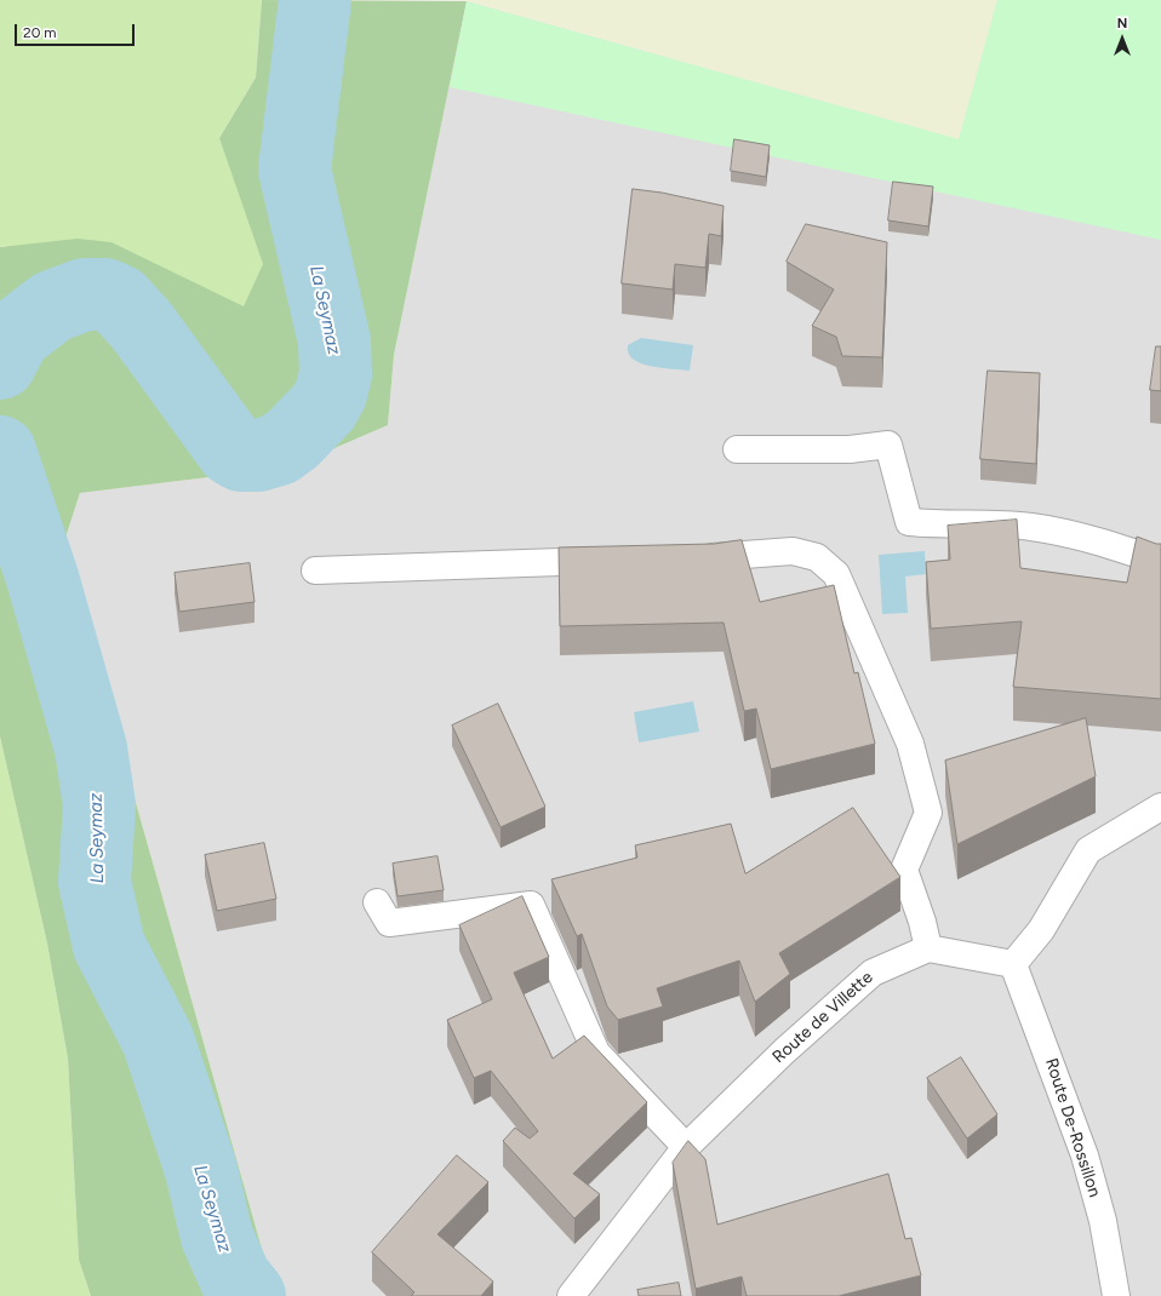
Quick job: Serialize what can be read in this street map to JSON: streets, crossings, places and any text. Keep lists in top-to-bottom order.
{
  "streets": {
    "street": ["Route de Villette", "Route De-Rossillon"]
  },
  "water": ["La Seymaz"],
  "scale_bar": "20 m",
  "north": "top"
}
